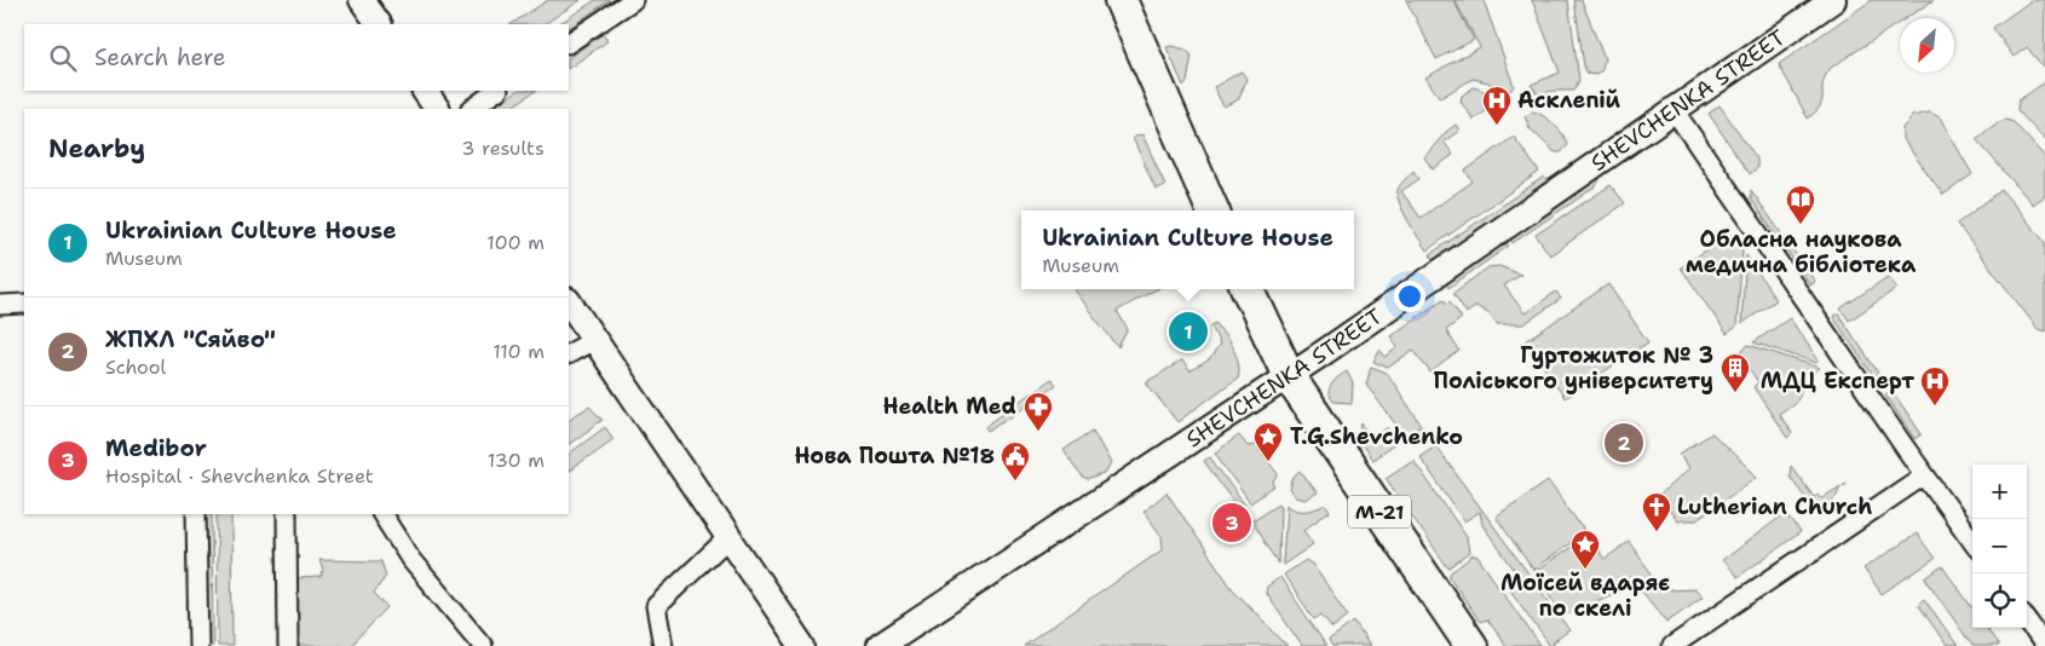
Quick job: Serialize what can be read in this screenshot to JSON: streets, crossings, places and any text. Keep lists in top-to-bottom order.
{
  "streets": {
    "highway": ["М-21"],
    "street": ["SHEVCHENKA STREET"]
  },
  "crossings": [
    ["SHEVCHENKA STREET", "М-21"]
  ],
  "places": {
    "hospital": ["Асклепій", "МДЦ Експерт"],
    "library": ["Обласна наукова медична бібліотека"],
    "building": ["Гуртожиток № 3 Поліського університету"],
    "pharmacy": ["Health Med"],
    "place": ["T.G.Shevchenko", "Моїсей вдаряє по скелі"],
    "public building": ["Нова Пошта №18"],
    "church": ["Lutherian Church"]
  },
  "north": "bottom left",
  "page": {
    "search": "Search here",
    "heading": ["Nearby", "3 results"],
    "list": [
      {
        "mark": "1",
        "name": "Ukrainian Culture House",
        "note": "Museum",
        "value": "100 m"
      },
      {
        "mark": "2",
        "name": "ЖПХЛ \"Сяйво\"",
        "note": "School",
        "value": "110 m"
      },
      {
        "mark": "3",
        "name": "Medibor",
        "note": "Hospital · Shevchenka Street",
        "value": "130 m"
      }
    ],
    "popup": ["Ukrainian Culture House", "Museum"],
    "pins": ["1", "2", "3"],
    "map_buttons": ["+", "−"]
  }
}
